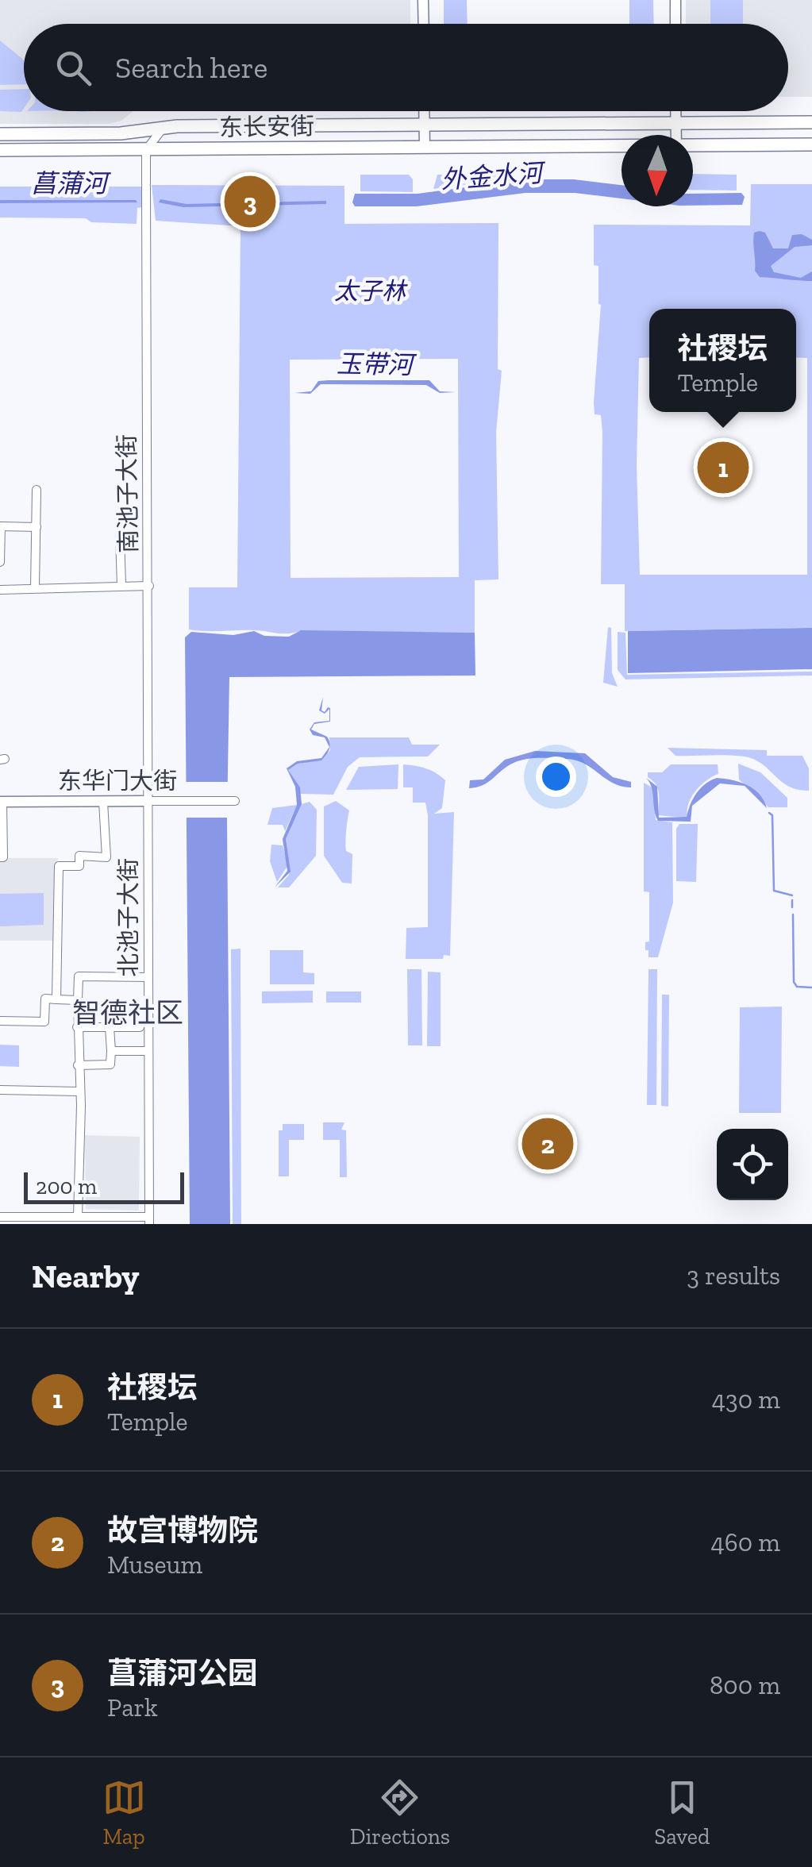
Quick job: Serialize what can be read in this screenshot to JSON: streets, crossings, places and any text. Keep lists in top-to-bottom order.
{
  "streets": {
    "highway": ["东长安街"],
    "main road": ["东华门大街"],
    "street": ["南池子大街", "北池子大街"]
  },
  "crossings": [
    ["东长安街", "南池子大街"],
    ["南池子大街", "东华门大街"],
    ["南池子大街", "北池子大街"],
    ["东华门大街", "北池子大街"]
  ],
  "districts": ["智德社区"],
  "water": ["外金水河", "菖蒲河", "玉带河"],
  "parks": ["太子林"],
  "scale_bar": "200 m",
  "north": "bottom",
  "page": {
    "search": "Search here",
    "pins": ["3", "1", "2"],
    "popup": ["社稷坛", "Temple"],
    "scale": "200 m",
    "heading": ["Nearby", "3 results"],
    "list": [
      {
        "mark": "1",
        "name": "社稷坛",
        "note": "Temple",
        "value": "430 m"
      },
      {
        "mark": "2",
        "name": "故宫博物院",
        "note": "Museum",
        "value": "460 m"
      },
      {
        "mark": "3",
        "name": "菖蒲河公园",
        "note": "Park",
        "value": "800 m"
      }
    ],
    "nav": ["Map", "Directions", "Saved"]
  }
}
